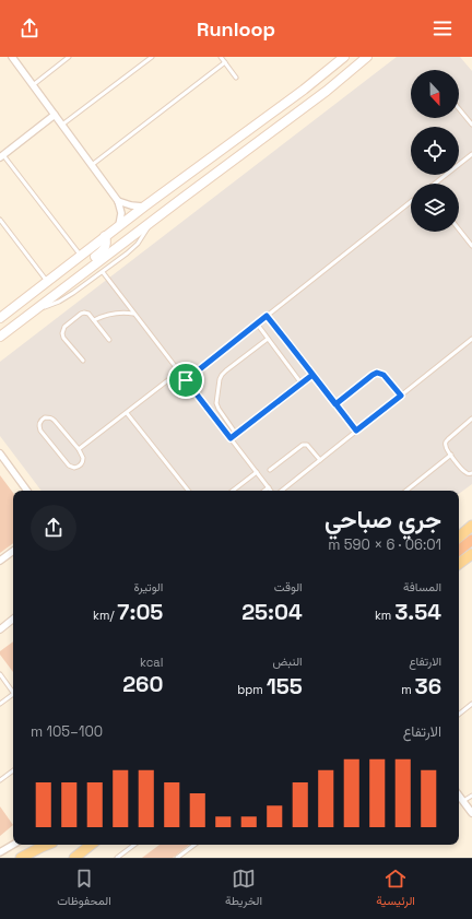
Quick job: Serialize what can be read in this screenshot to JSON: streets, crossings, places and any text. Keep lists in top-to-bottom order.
{
  "north": "bottom",
  "page": {
    "header": "Runloop",
    "heading": ["جري صباحي", "06:01 · 6 × 590 m"],
    "stats": [
      ["المسافة", "3.54 km"],
      ["الوقت", "25:04"],
      ["الوتيرة", "7:05 /km"],
      ["الارتفاع", "36 m"],
      ["النبض", "155 bpm"],
      ["kcal", "260"]
    ],
    "chart": ["الارتفاع", "100–105 m"],
    "tabs": ["الرئيسية", "الخريطة", "المحفوظات"]
  }
}
